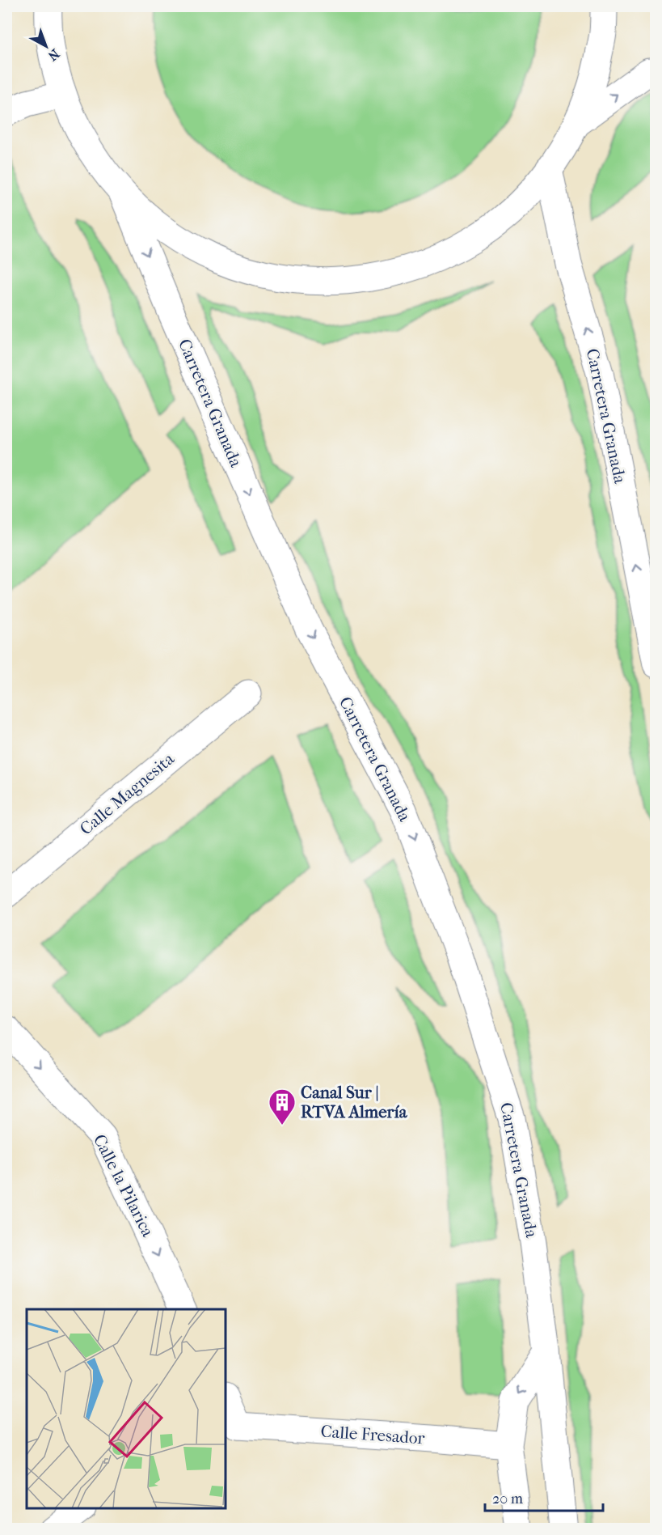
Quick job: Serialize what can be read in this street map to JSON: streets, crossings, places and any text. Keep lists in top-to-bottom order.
{
  "streets": {
    "main road": [
      "Carretera Granada",
      "Calle Magnesita",
      "Calle la Pilarica",
      "Calle Fresador"
    ]
  },
  "one_way": ["Calle la Pilarica"],
  "places": {
    "building": ["Canal Sur | RTVA Almería"]
  },
  "scale_bar": "20 m",
  "north": "bottom right"
}
